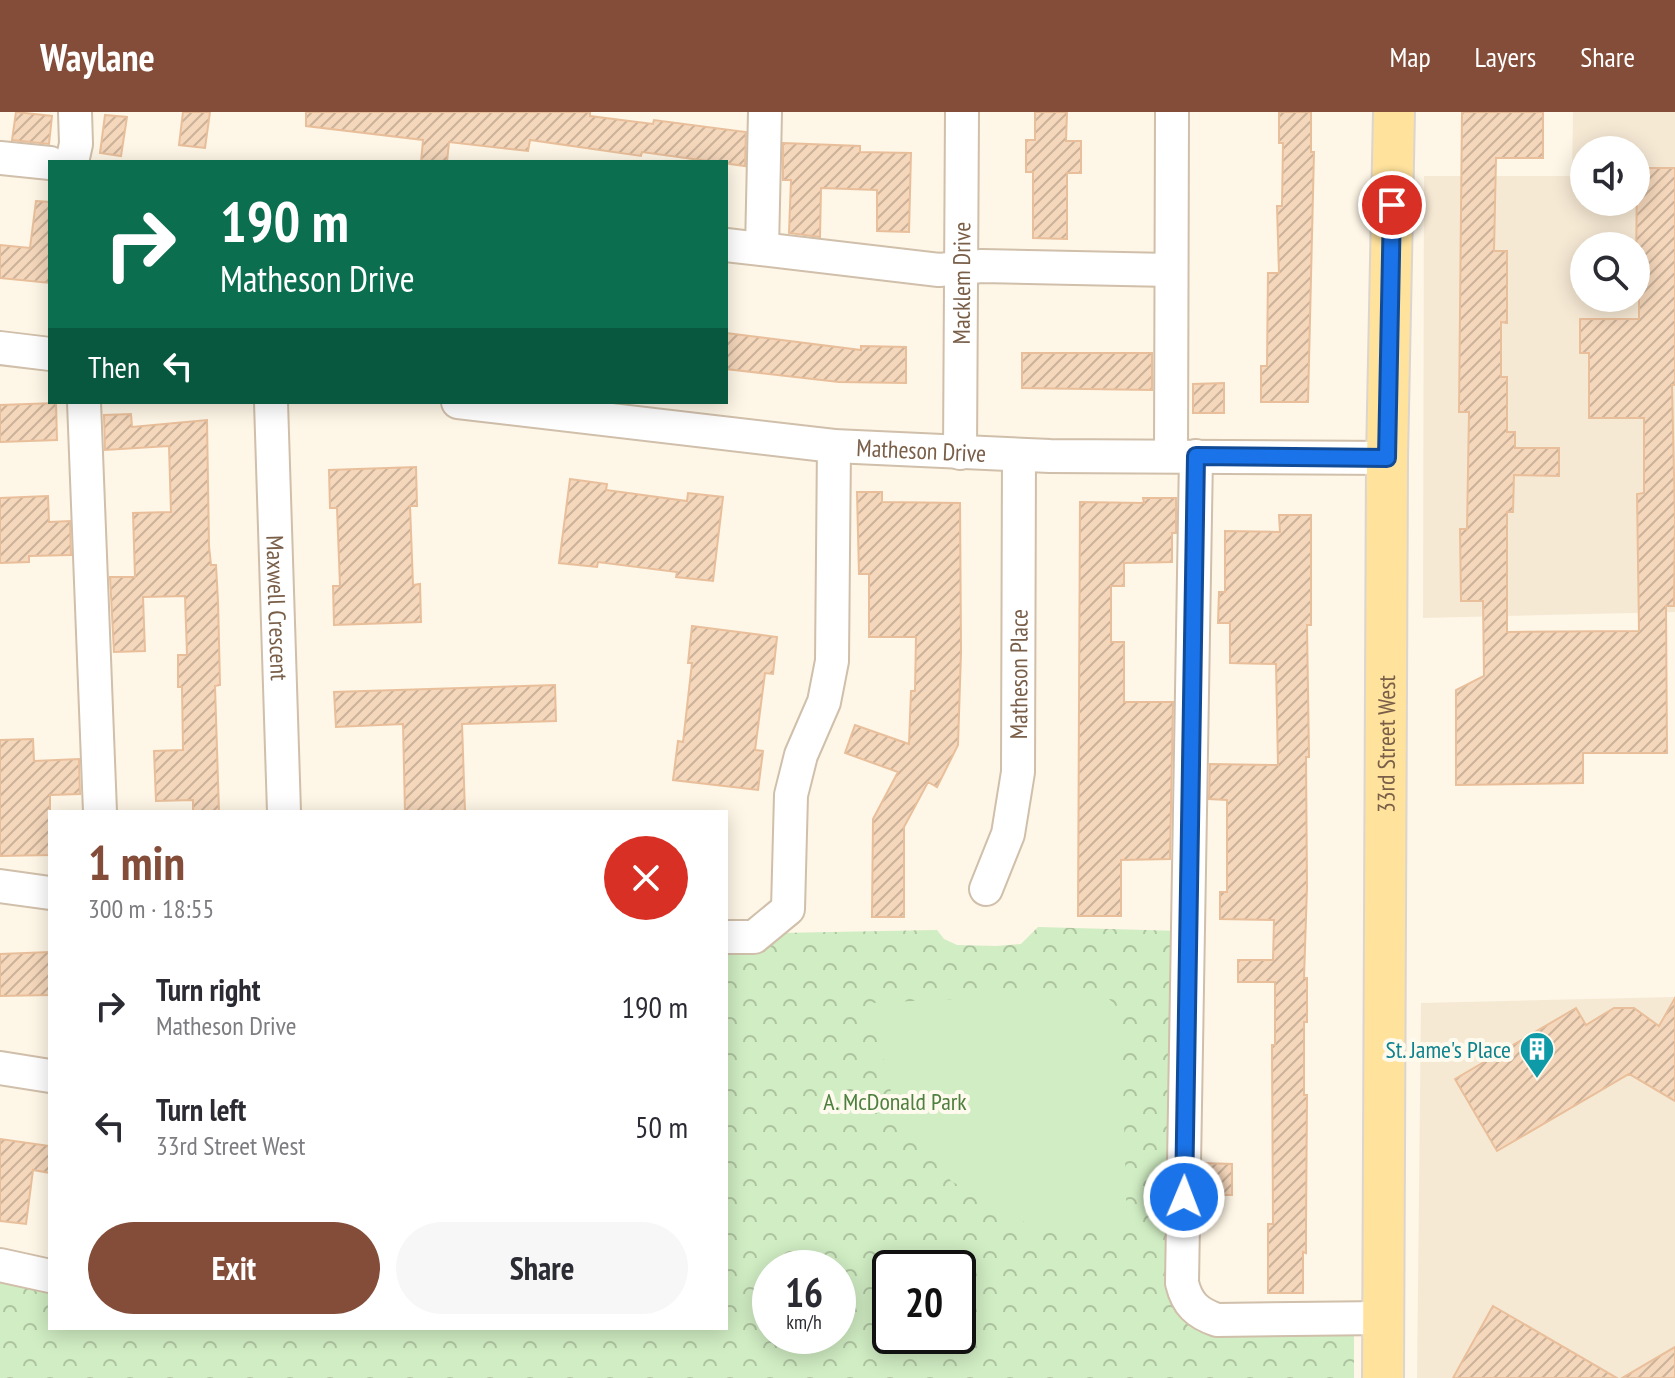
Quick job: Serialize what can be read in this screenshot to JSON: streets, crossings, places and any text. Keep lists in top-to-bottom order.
{
  "streets": {
    "main road": ["33rd Street West"],
    "street": [
      "Macklem Drive",
      "Matheson Drive",
      "Maxwell Crescent",
      "Matheson Place"
    ]
  },
  "crossings": [
    ["Macklem Drive", "Matheson Drive"],
    ["Matheson Drive", "Matheson Place"],
    ["Matheson Drive", "33rd Street West"]
  ],
  "parks": ["A. McDonald Park"],
  "places": {
    "building": ["St. Jame's Place"]
  },
  "page": {
    "header": "Waylane",
    "nav": ["Map", "Layers", "Share"],
    "turn": ["190 m", "Matheson Drive"],
    "then": "Then",
    "heading": ["1 min", "300 m · 18:55"],
    "list": [
      {
        "name": "Turn right",
        "note": "Matheson Drive",
        "value": "190 m"
      },
      {
        "name": "Turn left",
        "note": "33rd Street West",
        "value": "50 m"
      }
    ],
    "buttons": ["Exit", "Share"],
    "speed": "16 km/h",
    "limit": "20"
  }
}
